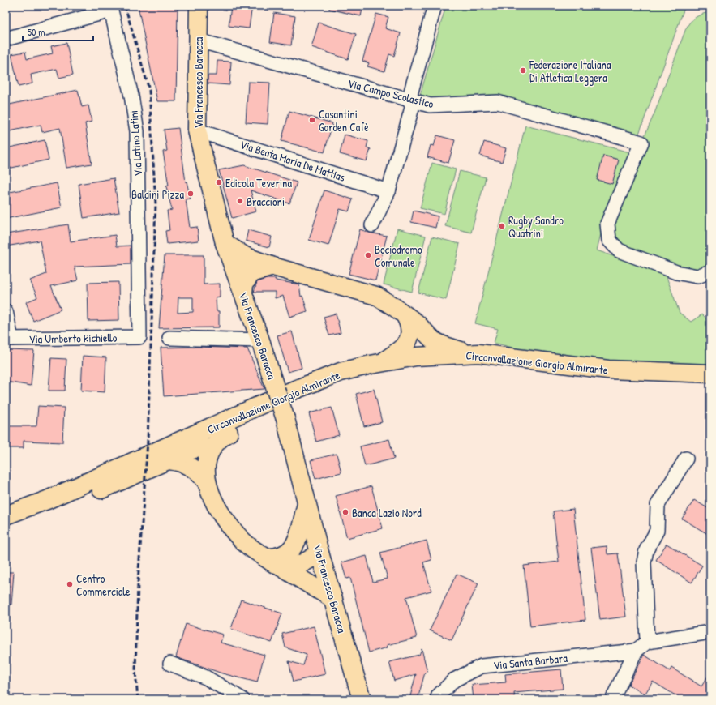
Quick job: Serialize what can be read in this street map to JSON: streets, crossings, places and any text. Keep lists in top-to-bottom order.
{
  "streets": {
    "main road": ["Via Francesco Baracca", "Circonvallazione Giorgio Almirante"],
    "street": [
      "Via Campo Scolastico",
      "Via Latino Latini",
      "Via Beata Maria De Mattias",
      "Via Umberto Richiello",
      "Via Santa Barbara"
    ]
  },
  "crossings": [
    ["Via Francesco Baracca", "Via Campo Scolastico"],
    ["Via Francesco Baracca", "Via Beata Maria De Mattias"],
    ["Via Latino Latini", "Via Umberto Richiello"]
  ],
  "places": [
    "Federazione Italiana Di Atletica Leggera",
    "Casantini Garden Cafè",
    "Edicola Teverina",
    "Baldini Pizza",
    "Braccioni",
    "Rugby Sandro Quatrini",
    "Bociodromo Comunale",
    "Banca Lazio Nord",
    "Centro Commerciale"
  ],
  "scale_bar": "50 m"
}
